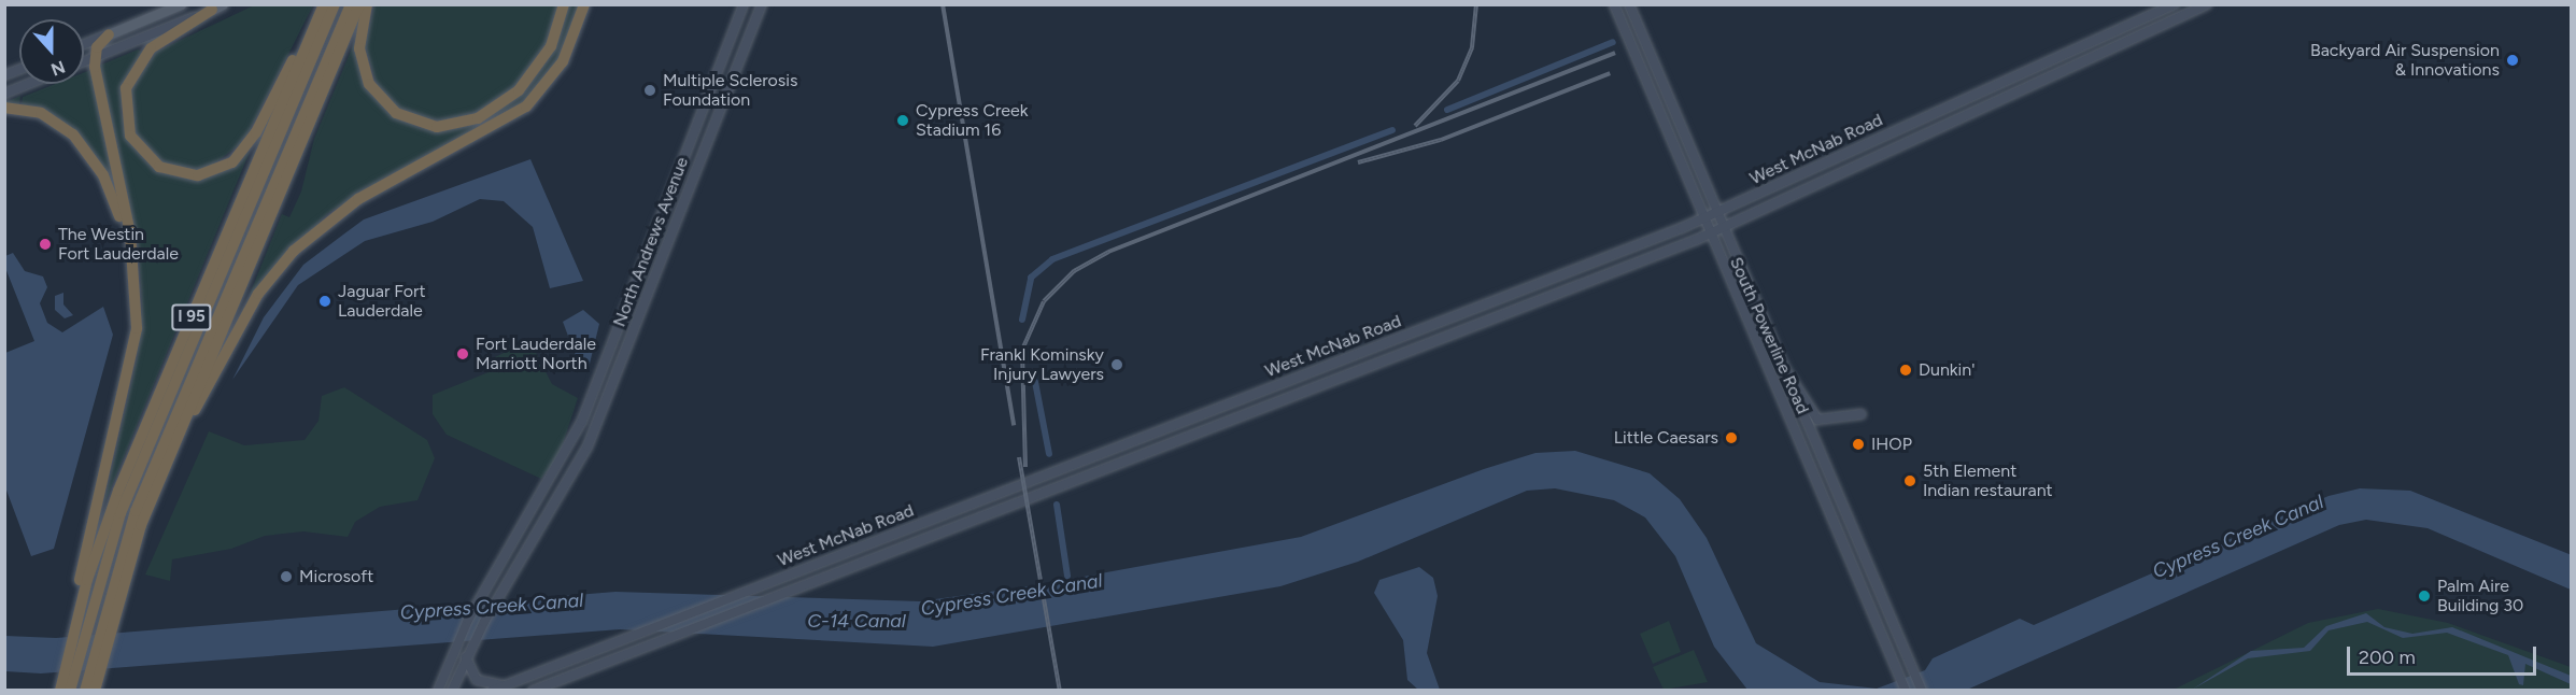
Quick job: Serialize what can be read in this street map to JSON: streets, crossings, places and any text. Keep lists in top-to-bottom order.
{
  "streets": {
    "highway": ["I 95"],
    "main road": ["West McNab Road", "North Andrews Avenue", "South Powerline Road"]
  },
  "crossings": [
    ["West McNab Road", "South Powerline Road"]
  ],
  "water": ["Cypress Creek Canal", "C-14 Canal"],
  "places": [
    "Backyard Air Suspension & Innovations",
    "Multiple Sclerosis Foundation",
    "Cypress Creek Stadium 16",
    "The Westin Fort Lauderdale",
    "Jaguar Fort Lauderdale",
    "Fort Lauderdale Marriott North",
    "Frankl Kominsky Injury Lawyers",
    "Dunkin'",
    "Little Caesars",
    "IHOP",
    "5th Element Indian restaurant",
    "Microsoft",
    "Palm Aire Building 30"
  ],
  "scale_bar": "200 m",
  "north": "bottom"
}
